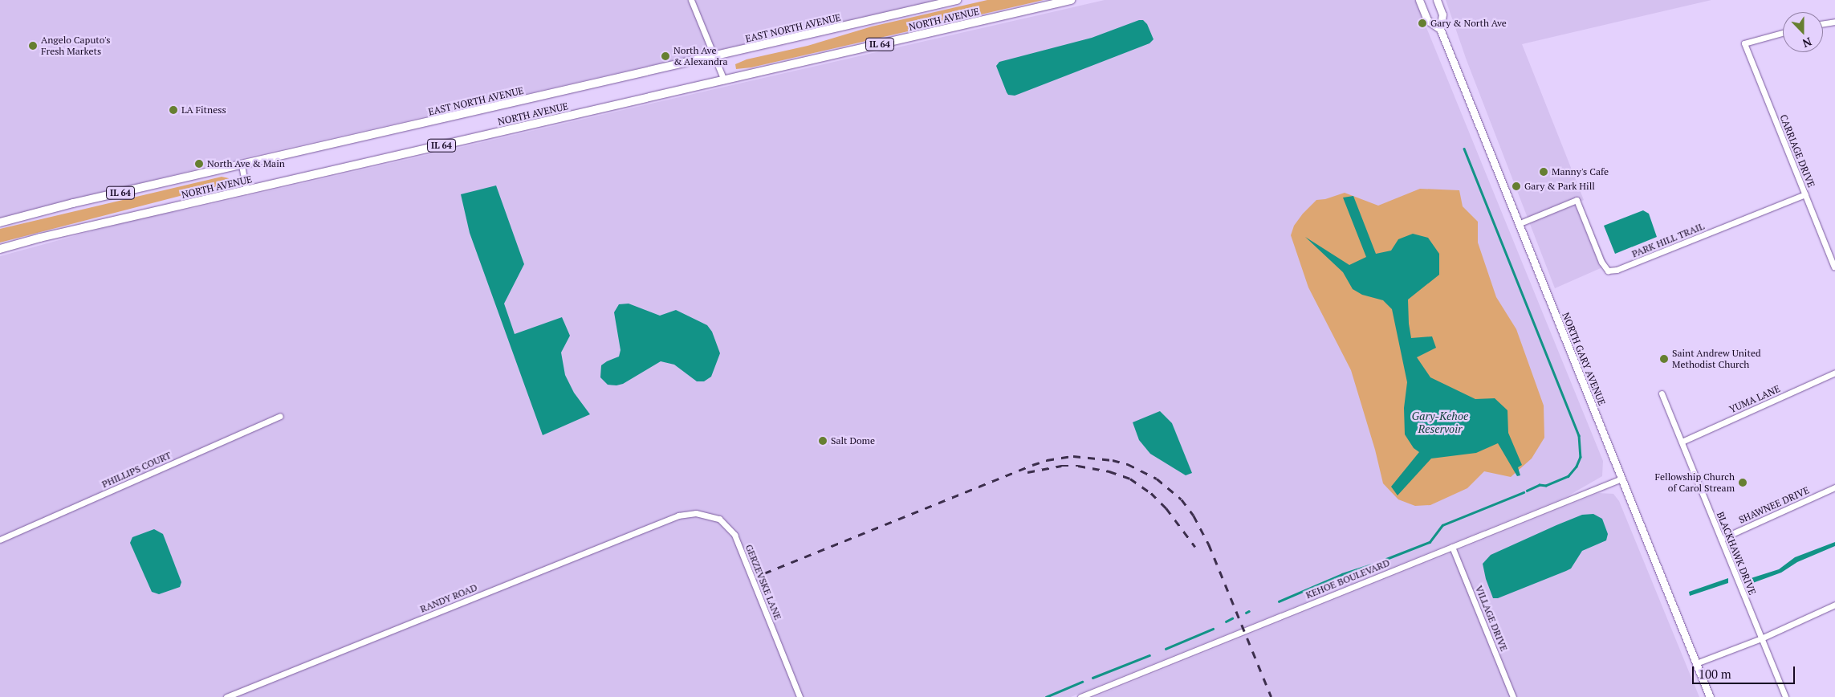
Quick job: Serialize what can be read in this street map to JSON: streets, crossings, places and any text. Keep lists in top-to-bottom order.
{
  "streets": {
    "main road": ["NORTH AVENUE", "EAST NORTH AVENUE", "IL 64"],
    "street": [
      "CARRIAGE DRIVE",
      "PARK HILL TRAIL",
      "NORTH GARY AVENUE",
      "YUMA LANE",
      "PHILLIPS COURT",
      "SHAWNEE DRIVE",
      "BLACKHAWK DRIVE",
      "KEHOE BOULEVARD",
      "GERZEVSKE LANE",
      "RANDY ROAD",
      "VILLAGE DRIVE"
    ]
  },
  "crossings": [
    ["CARRIAGE DRIVE", "PARK HILL TRAIL"],
    ["PARK HILL TRAIL", "NORTH GARY AVENUE"],
    ["NORTH GARY AVENUE", "KEHOE BOULEVARD"],
    ["YUMA LANE", "BLACKHAWK DRIVE"],
    ["SHAWNEE DRIVE", "BLACKHAWK DRIVE"],
    ["KEHOE BOULEVARD", "VILLAGE DRIVE"],
    ["GERZEVSKE LANE", "RANDY ROAD"]
  ],
  "water": ["Gary-Kehoe Reservoir"],
  "places": [
    "Gary & North Ave",
    "Angelo Caputo's Fresh Markets",
    "North Ave & Alexandra",
    "LA Fitness",
    "North Ave & Main",
    "Manny's Cafe",
    "Gary & Park Hill",
    "Saint Andrew United Methodist Church",
    "Salt Dome",
    "Fellowship Church of Carol Stream"
  ],
  "scale_bar": "100 m",
  "north": "bottom"
}
